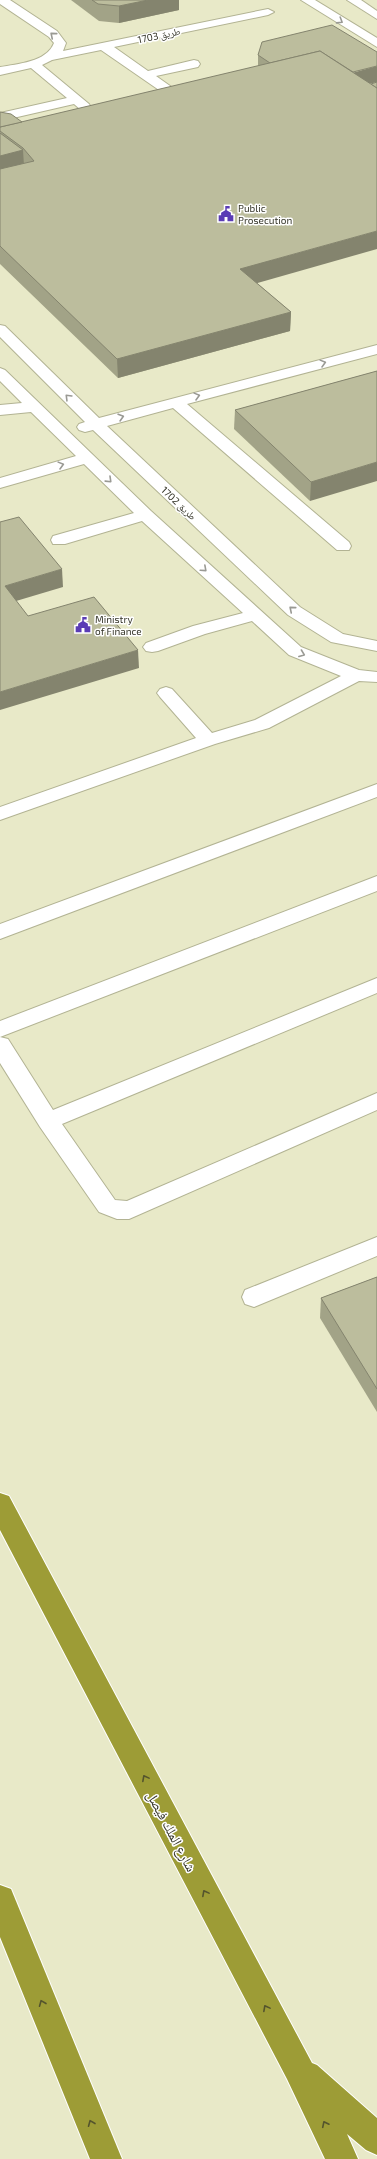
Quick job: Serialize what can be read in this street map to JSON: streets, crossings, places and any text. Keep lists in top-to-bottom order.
{
  "streets": {
    "highway": ["شارع الملك فيصل"],
    "street": ["طريق 1703", "طريق 1702"]
  },
  "places": {
    "public building": ["Public Prosecution", "Ministry of Finance"]
  }
}
